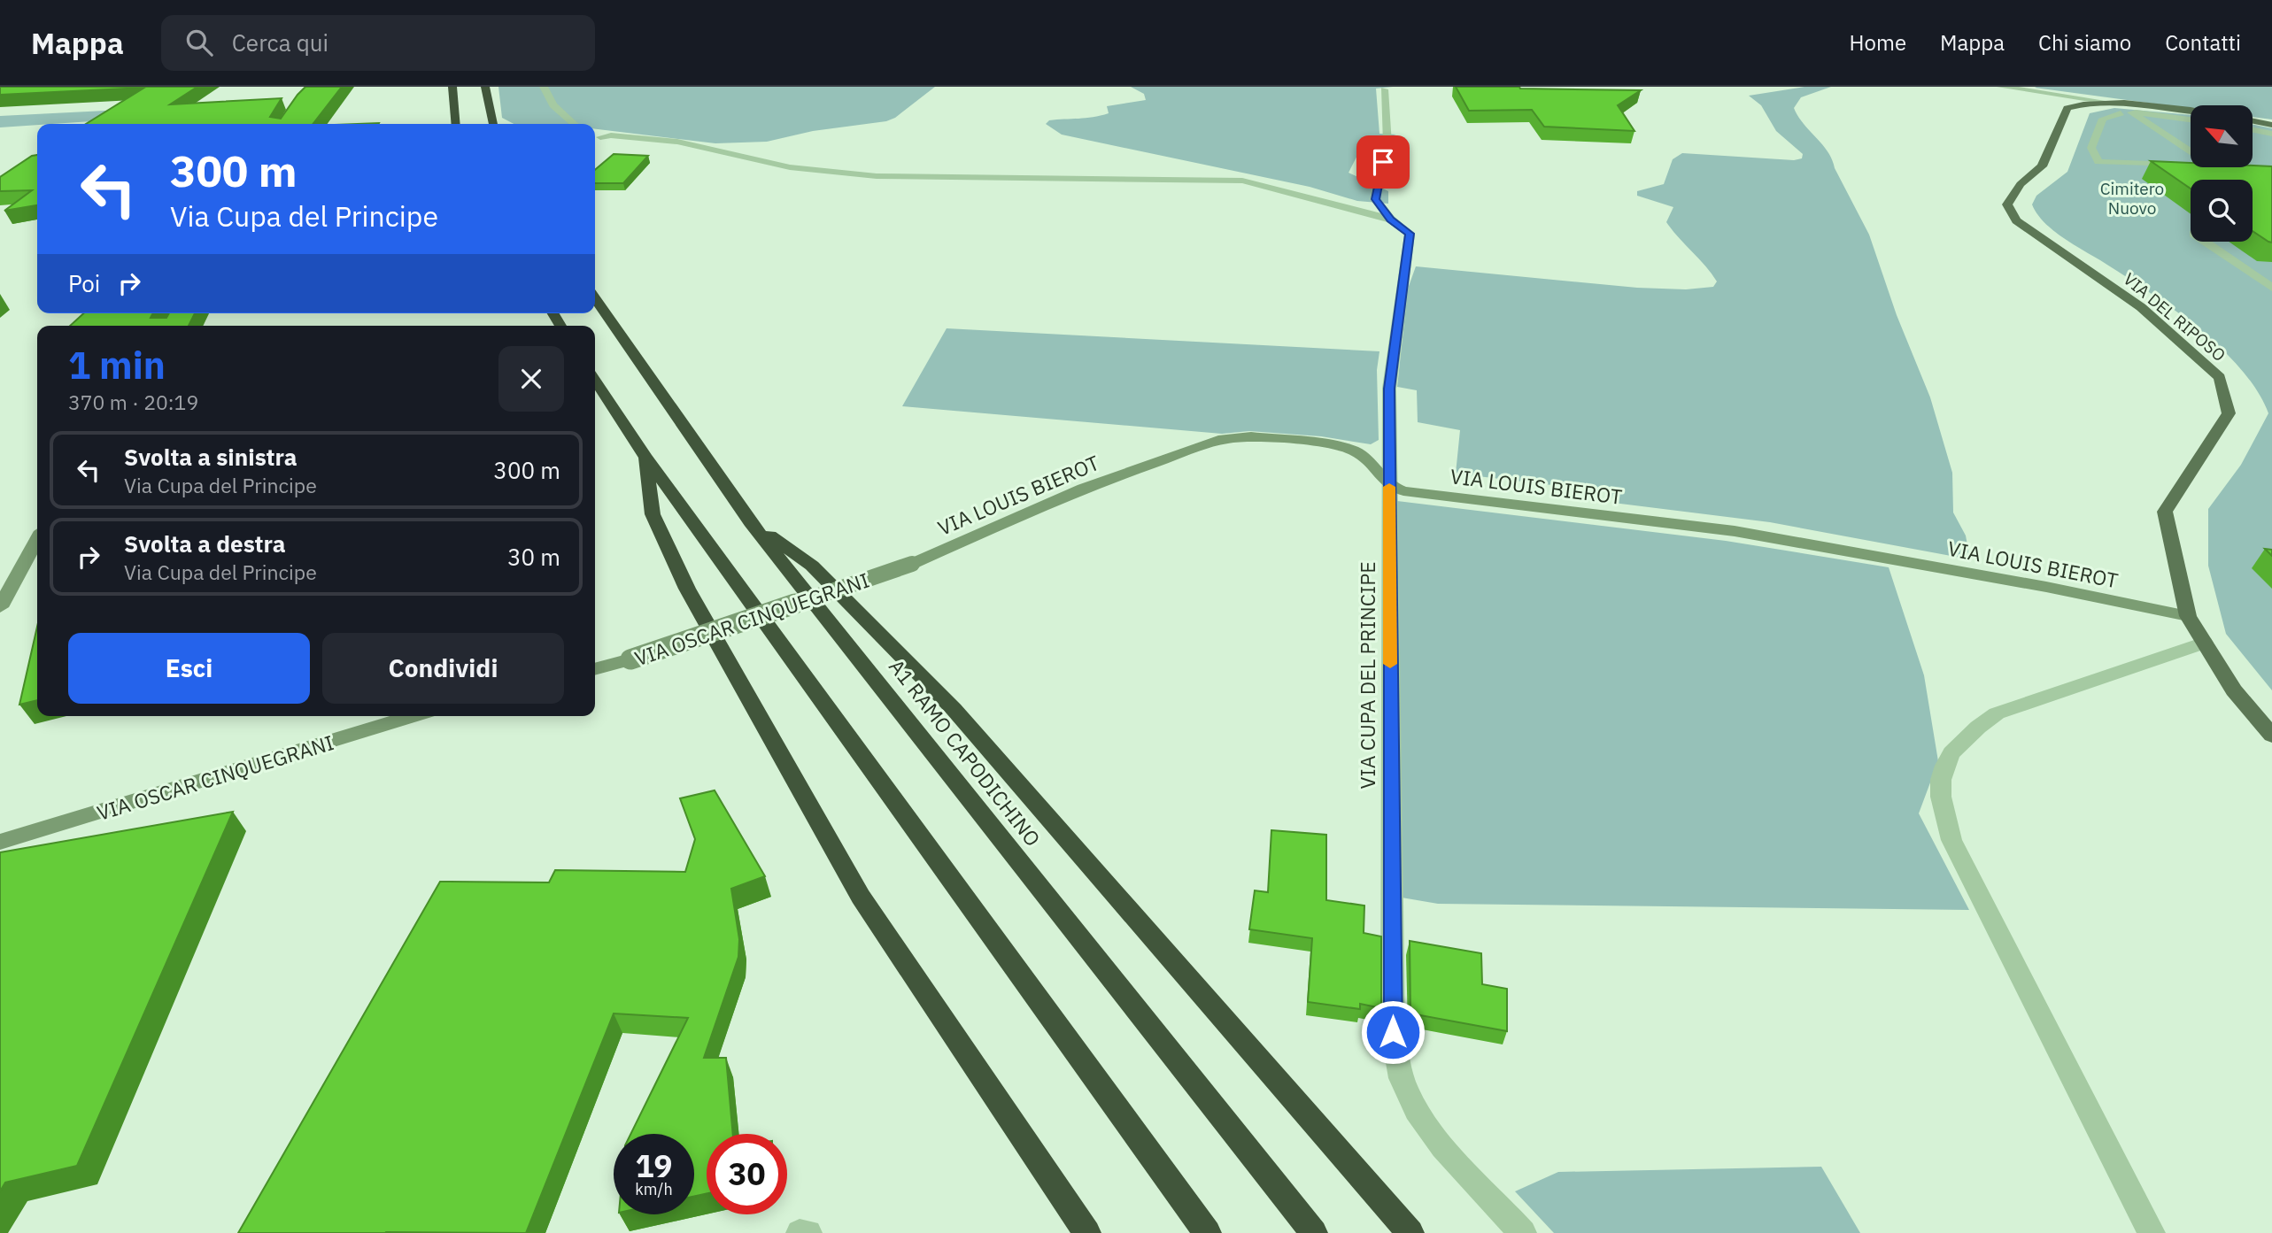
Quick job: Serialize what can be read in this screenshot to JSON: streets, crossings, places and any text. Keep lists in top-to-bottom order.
{
  "streets": {
    "highway": ["A1 RAMO CAPODICHINO"],
    "main road": ["VIA DEL RIPOSO"],
    "street": ["VIA LOUIS BIEROT", "VIA OSCAR CINQUEGRANI", "VIA CUPA DEL PRINCIPE"]
  },
  "crossings": [
    ["VIA DEL RIPOSO", "VIA LOUIS BIEROT"],
    ["VIA LOUIS BIEROT", "VIA OSCAR CINQUEGRANI"],
    ["VIA LOUIS BIEROT", "VIA CUPA DEL PRINCIPE"],
    ["VIA OSCAR CINQUEGRANI", "A1 RAMO CAPODICHINO"]
  ],
  "parks": ["Cimitero Nuovo"],
  "north": "top left",
  "page": {
    "header": "Mappa",
    "search": "Cerca qui",
    "nav": [
      "Home",
      "Mappa",
      "Chi siamo",
      "Contatti"
    ],
    "turn": ["300 m", "Via Cupa del Principe"],
    "then": "Poi",
    "heading": ["1 min", "370 m · 20:19"],
    "list": [
      {
        "name": "Svolta a sinistra",
        "note": "Via Cupa del Principe",
        "value": "300 m"
      },
      {
        "name": "Svolta a destra",
        "note": "Via Cupa del Principe",
        "value": "30 m"
      }
    ],
    "buttons": ["Esci", "Condividi"],
    "speed": "19 km/h",
    "limit": "30"
  }
}
